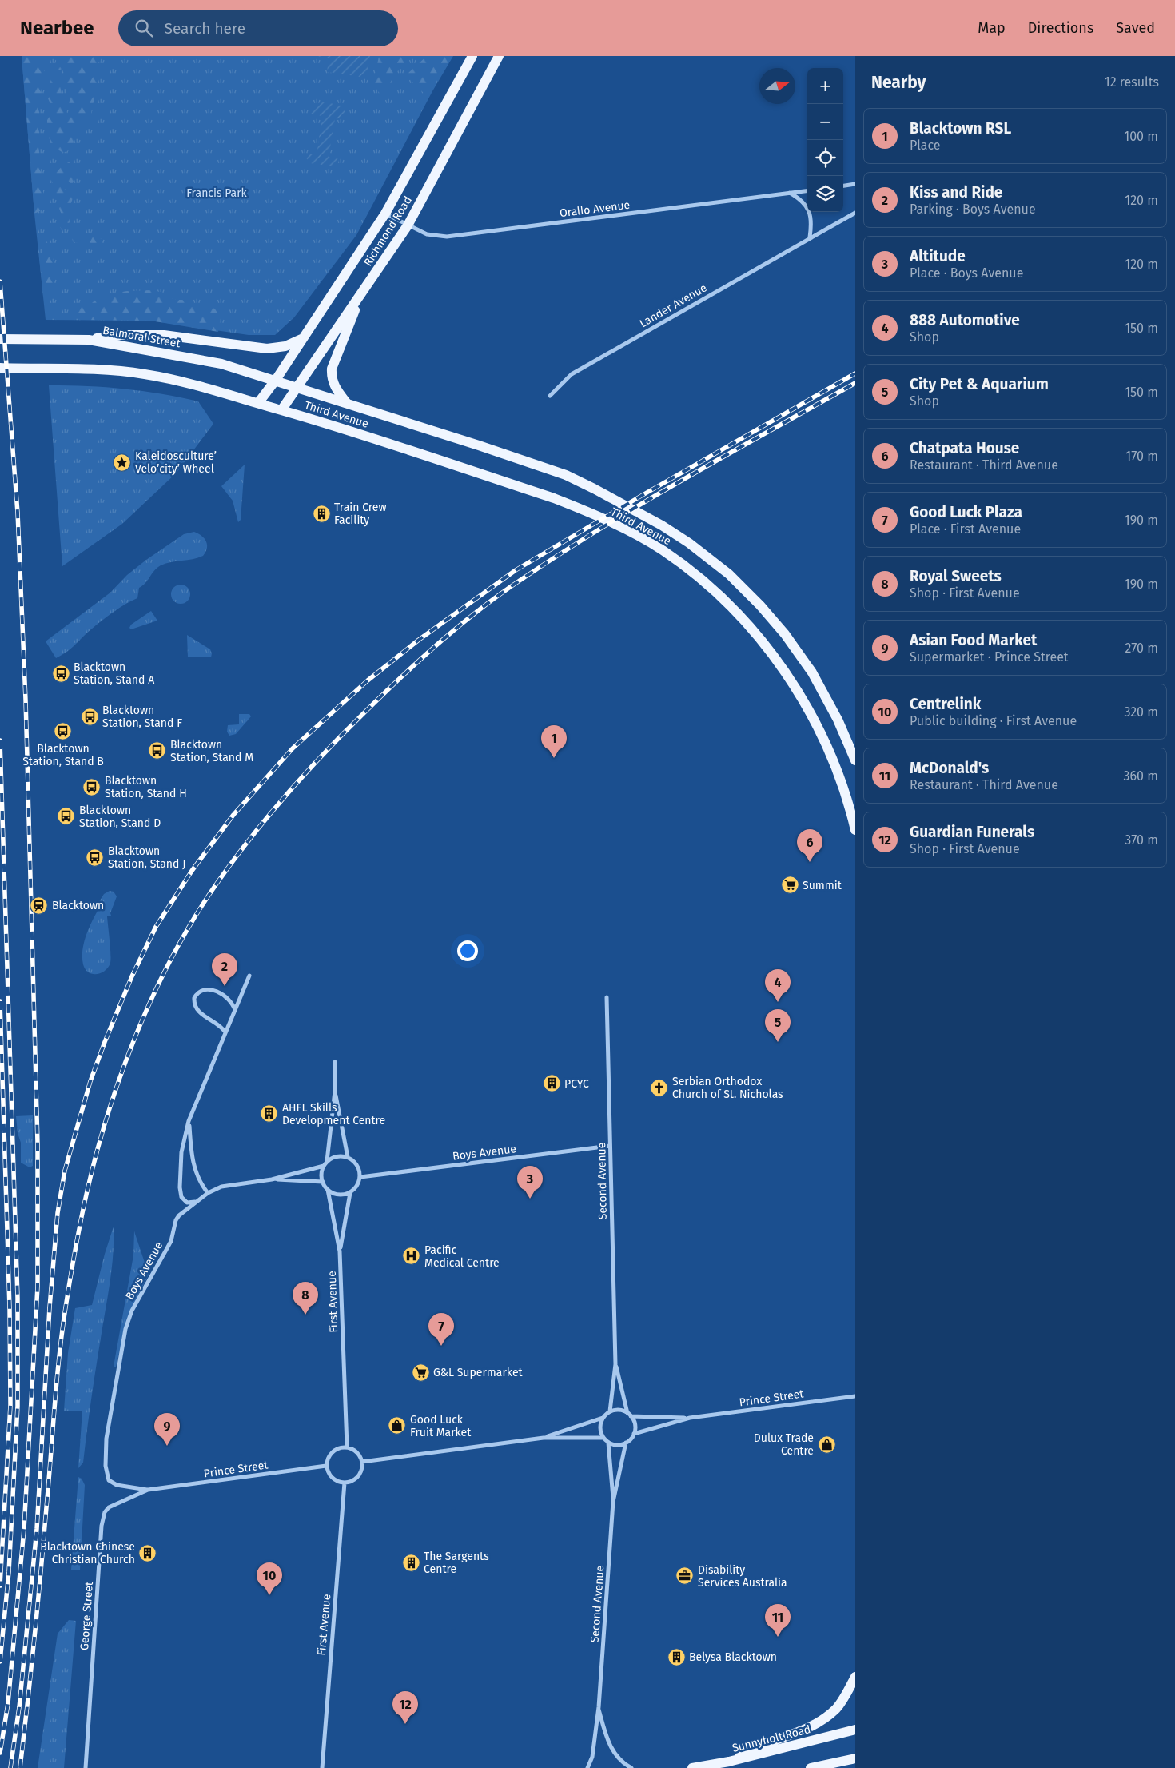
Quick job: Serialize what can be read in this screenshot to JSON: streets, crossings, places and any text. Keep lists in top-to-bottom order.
{
  "streets": {
    "main road": [
      "Richmond Road",
      "Balmoral Street",
      "Third Avenue",
      "Sunnyholt Road"
    ],
    "street": [
      "Orallo Avenue",
      "Lander Avenue",
      "Boys Avenue",
      "Second Avenue",
      "First Avenue",
      "Prince Street",
      "George Street"
    ]
  },
  "crossings": [
    ["Orallo Avenue", "Richmond Road"],
    ["Richmond Road", "Balmoral Street"],
    ["Richmond Road", "Third Avenue"],
    ["Balmoral Street", "Third Avenue"],
    ["Boys Avenue", "Second Avenue"],
    ["Boys Avenue", "First Avenue"],
    ["Boys Avenue", "Prince Street"],
    ["Boys Avenue", "George Street"],
    ["Second Avenue", "Prince Street"],
    ["First Avenue", "Prince Street"],
    ["Prince Street", "George Street"]
  ],
  "parks": ["Francis Park"],
  "places": {
    "place": ["Kaleidosculture’ Velo’city’ Wheel"],
    "building": [
      "Train Crew Facility",
      "PCYC",
      "AHFL Skills Development Centre",
      "Blacktown Chinese Christian Church",
      "The Sargents Centre",
      "Belysa Blacktown"
    ],
    "bus stop": [
      "Blacktown Station, Stand A",
      "Blacktown Station, Stand F",
      "Blacktown Station, Stand B",
      "Blacktown Station, Stand M",
      "Blacktown Station, Stand H",
      "Blacktown Station, Stand D",
      "Blacktown Station, Stand J"
    ],
    "supermarket": ["Summit", "G&L Supermarket"],
    "station": ["Blacktown"],
    "church": ["Serbian Orthodox Church of St. Nicholas"],
    "hospital": ["Pacific Medical Centre"],
    "shop": ["Good Luck Fruit Market", "Dulux Trade Centre"],
    "office": ["Disability Services Australia"]
  },
  "north": "right",
  "page": {
    "header": "Nearbee",
    "search": "Search here",
    "nav": ["Map", "Directions", "Saved"],
    "heading": ["Nearby", "12 results"],
    "map_buttons": ["+", "−"],
    "list": [
      {
        "mark": "1",
        "name": "Blacktown RSL",
        "note": "Place",
        "value": "100 m"
      },
      {
        "mark": "2",
        "name": "Kiss and Ride",
        "note": "Parking · Boys Avenue",
        "value": "120 m"
      },
      {
        "mark": "3",
        "name": "Altitude",
        "note": "Place · Boys Avenue",
        "value": "120 m"
      },
      {
        "mark": "4",
        "name": "888 Automotive",
        "note": "Shop",
        "value": "150 m"
      },
      {
        "mark": "5",
        "name": "City Pet & Aquarium",
        "note": "Shop",
        "value": "150 m"
      },
      {
        "mark": "6",
        "name": "Chatpata House",
        "note": "Restaurant · Third Avenue",
        "value": "170 m"
      },
      {
        "mark": "7",
        "name": "Good Luck Plaza",
        "note": "Place · First Avenue",
        "value": "190 m"
      },
      {
        "mark": "8",
        "name": "Royal Sweets",
        "note": "Shop · First Avenue",
        "value": "190 m"
      },
      {
        "mark": "9",
        "name": "Asian Food Market",
        "note": "Supermarket · Prince Street",
        "value": "270 m"
      },
      {
        "mark": "10",
        "name": "Centrelink",
        "note": "Public building · First Avenue",
        "value": "320 m"
      },
      {
        "mark": "11",
        "name": "McDonald's",
        "note": "Restaurant · Third Avenue",
        "value": "360 m"
      },
      {
        "mark": "12",
        "name": "Guardian Funerals",
        "note": "Shop · First Avenue",
        "value": "370 m"
      }
    ],
    "pins": [
      "1",
      "6",
      "2",
      "4",
      "5",
      "3",
      "8",
      "7",
      "9",
      "10",
      "11",
      "12"
    ]
  }
}
